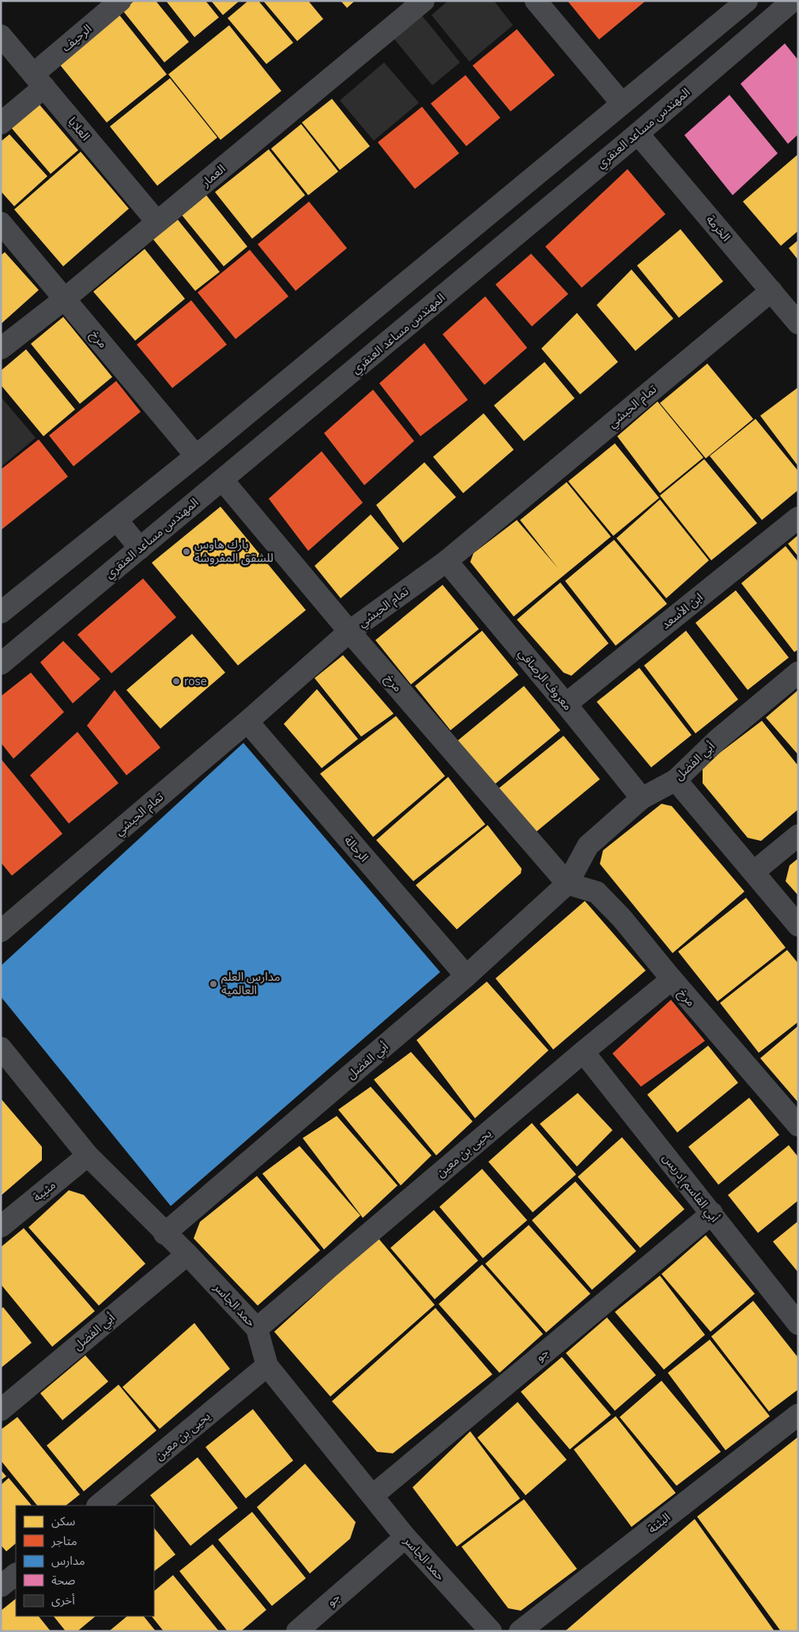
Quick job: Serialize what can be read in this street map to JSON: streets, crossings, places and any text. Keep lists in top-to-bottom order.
{
  "streets": {
    "street": [
      "الرحيف",
      "المهندس مساعد العنقري",
      "العلايا",
      "العمار",
      "الخرمة",
      "مرخ",
      "تمام الحبشي",
      "ابن الأسعد",
      "معروف الرصافي",
      "أبي الفضل",
      "الرحالة",
      "يحيى بن معين",
      "أبي القاسم إدريس",
      "مثيبة",
      "حمد الجاسر",
      "جو",
      "البثنة"
    ]
  },
  "crossings": [
    ["الرحيف", "العلايا"],
    ["المهندس مساعد العنقري", "الخرمة"],
    ["المهندس مساعد العنقري", "مرخ"],
    ["العلايا", "العمار"],
    ["العمار", "مرخ"],
    ["الخرمة", "تمام الحبشي"],
    ["مرخ", "تمام الحبشي"],
    ["مرخ", "أبي الفضل"],
    ["مرخ", "يحيى بن معين"],
    ["تمام الحبشي", "معروف الرصافي"],
    ["تمام الحبشي", "الرحالة"],
    ["ابن الأسعد", "معروف الرصافي"],
    ["معروف الرصافي", "أبي الفضل"],
    ["أبي الفضل", "الرحالة"],
    ["أبي الفضل", "حمد الجاسر"],
    ["يحيى بن معين", "أبي القاسم إدريس"],
    ["يحيى بن معين", "حمد الجاسر"],
    ["أبي القاسم إدريس", "جو"],
    ["مثيبة", "حمد الجاسر"],
    ["حمد الجاسر", "جو"]
  ],
  "places": ["بارك هاوس للشقق المفروشة", "rose", "مدارس العلم العالمية"],
  "legend": [
    "سكن",
    "متاجر",
    "مدارس",
    "صحة",
    "أخرى"
  ]
}
